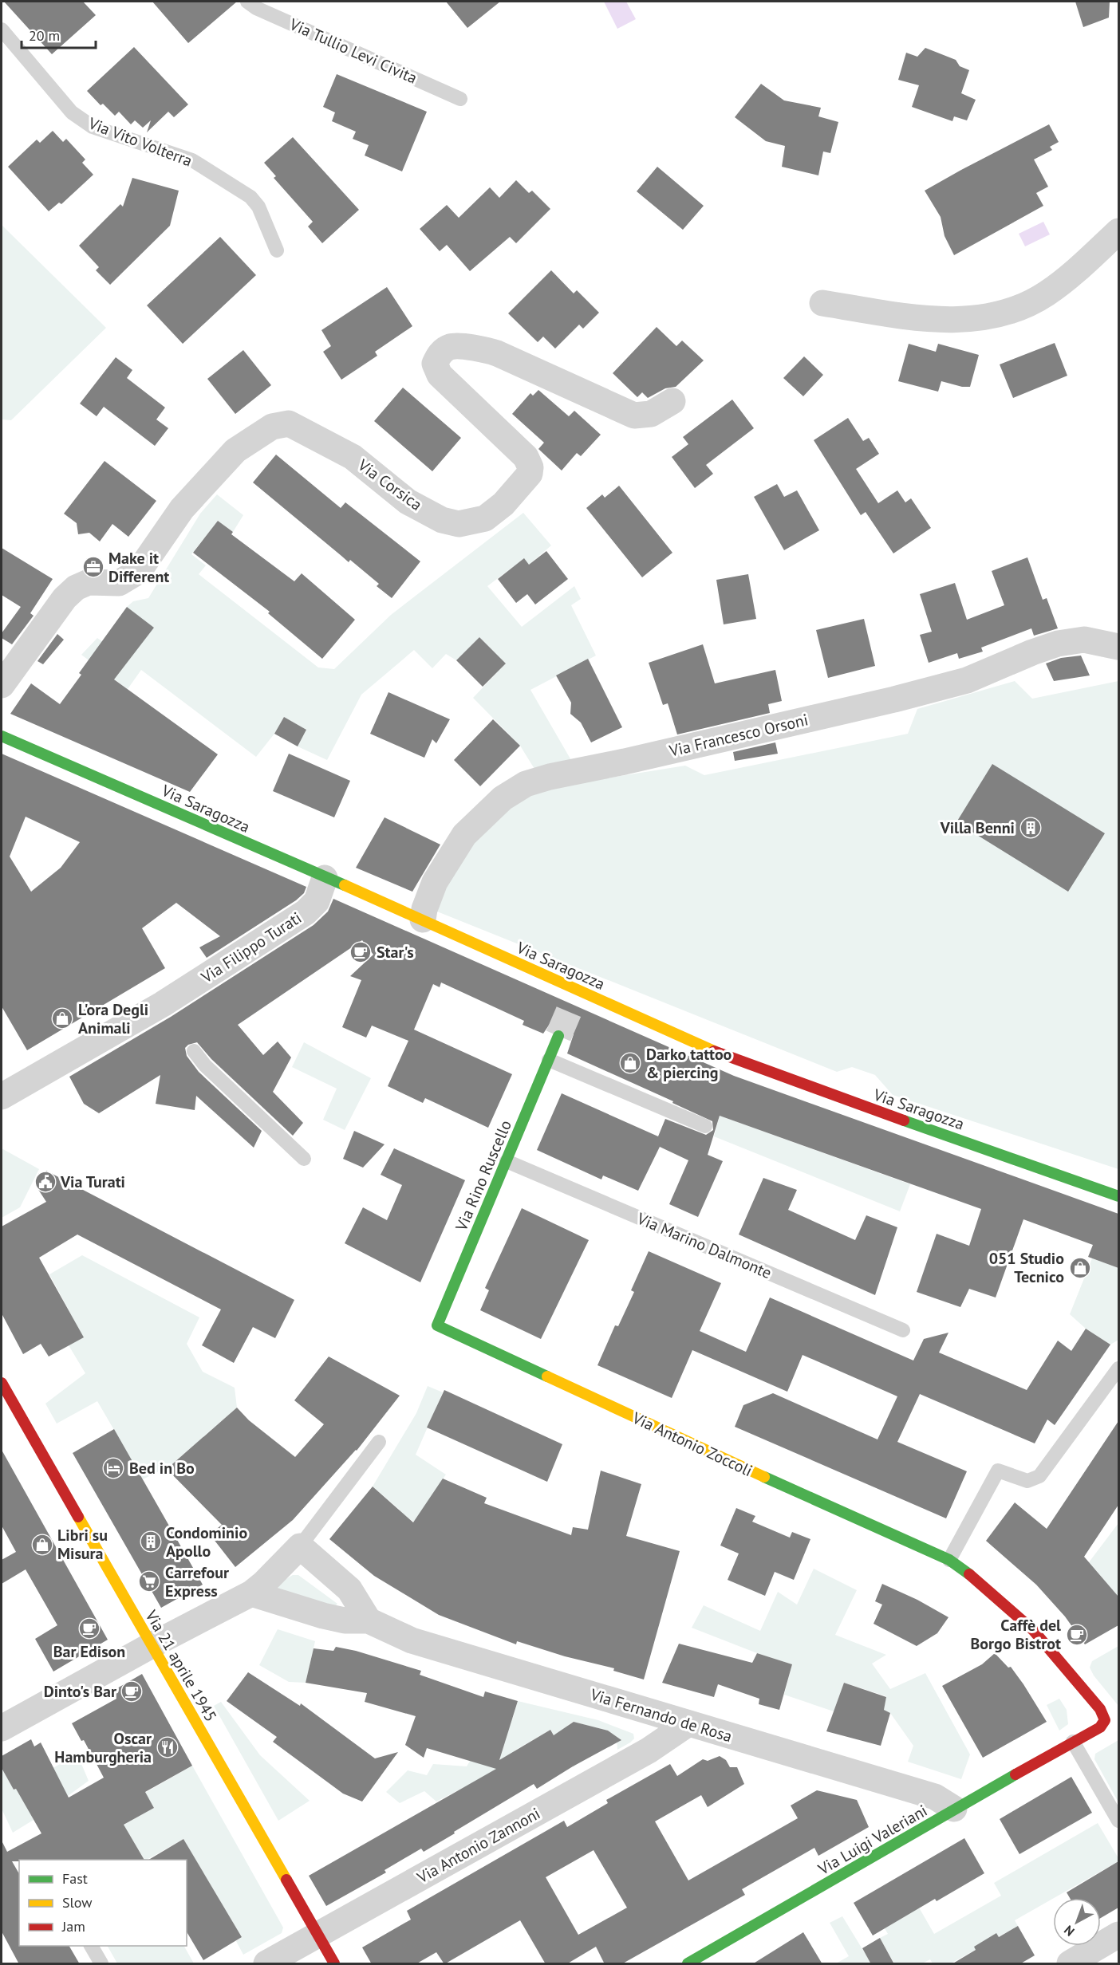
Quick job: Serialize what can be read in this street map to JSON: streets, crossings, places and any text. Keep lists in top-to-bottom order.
{
  "streets": {
    "street": [
      "Via Corsica",
      "Via Francesco Orsoni",
      "Via Saragozza",
      "Via Filippo Turati",
      "Via Rino Ruscello",
      "Via Antonio Zoccoli",
      "Via 21 aprile 1945",
      "Via Fernando de Rosa",
      "Via Luigi Valeriani",
      "Via Antonio Zannoni"
    ],
    "lane": ["Via Tullio Levi Civita", "Via Vito Volterra", "Via Marino Dalmonte"]
  },
  "crossings": [
    ["Via Francesco Orsoni", "Via Saragozza"],
    ["Via Saragozza", "Via Filippo Turati"],
    ["Via Rino Ruscello", "Via Marino Dalmonte"],
    ["Via Rino Ruscello", "Via Antonio Zoccoli"],
    ["Via Antonio Zoccoli", "Via Luigi Valeriani"],
    ["Via 21 aprile 1945", "Via Antonio Zannoni"],
    ["Via Fernando de Rosa", "Via Luigi Valeriani"],
    ["Via Fernando de Rosa", "Via Antonio Zannoni"]
  ],
  "places": {
    "office": ["Make it Different"],
    "building": ["Villa Benni", "Condominio Apollo"],
    "cafe": [
      "Star's",
      "Bar Edison",
      "Caffè del Borgo Bistrot",
      "Dinto's Bar"
    ],
    "shop": [
      "L'ora Degli Animali",
      "Darko tattoo & piercing",
      "051 Studio Tecnico",
      "Libri su Misura"
    ],
    "public building": ["Via Turati"],
    "hotel": ["Bed in Bo"],
    "supermarket": ["Carrefour Express"],
    "restaurant": ["Oscar Hamburgheria"]
  },
  "legend": ["Fast", "Slow", "Jam"],
  "scale_bar": "20 m",
  "north": "bottom left"
}
